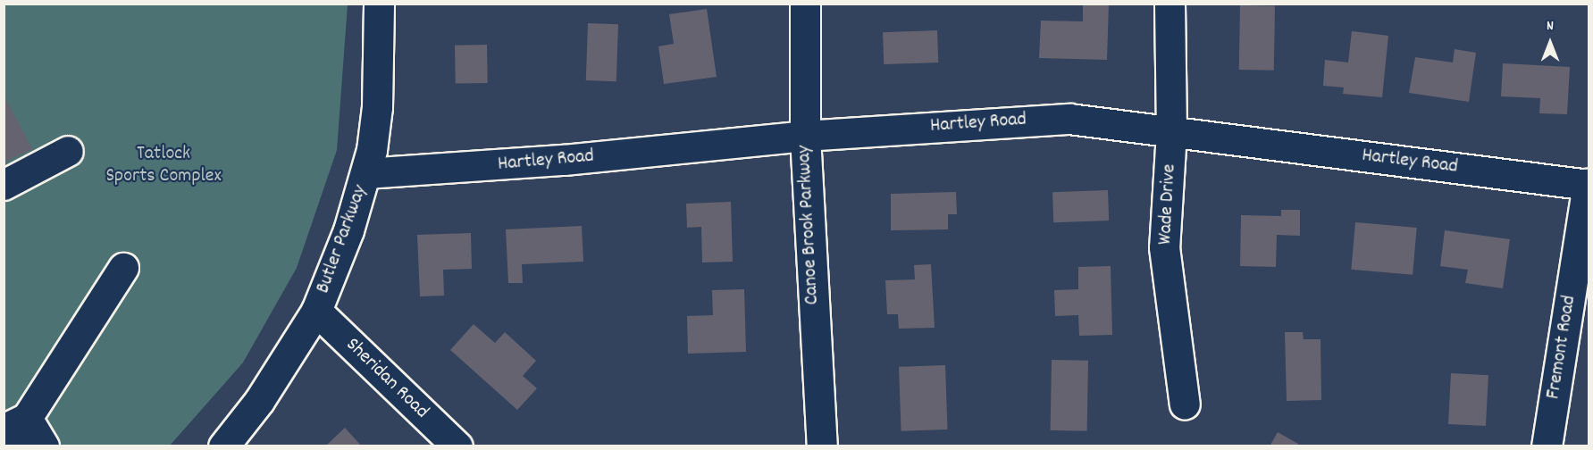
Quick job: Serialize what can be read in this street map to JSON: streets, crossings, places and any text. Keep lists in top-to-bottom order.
{
  "streets": {
    "street": [
      "Hartley Road",
      "Wade Drive",
      "Canoe Brook Parkway",
      "Butler Parkway",
      "Fremont Road",
      "Sheridan Road"
    ]
  },
  "crossings": [
    ["Hartley Road", "Wade Drive"],
    ["Hartley Road", "Canoe Brook Parkway"],
    ["Hartley Road", "Butler Parkway"],
    ["Hartley Road", "Fremont Road"],
    ["Butler Parkway", "Sheridan Road"]
  ],
  "parks": ["Tatlock Sports Complex"],
  "north": "top"
}
